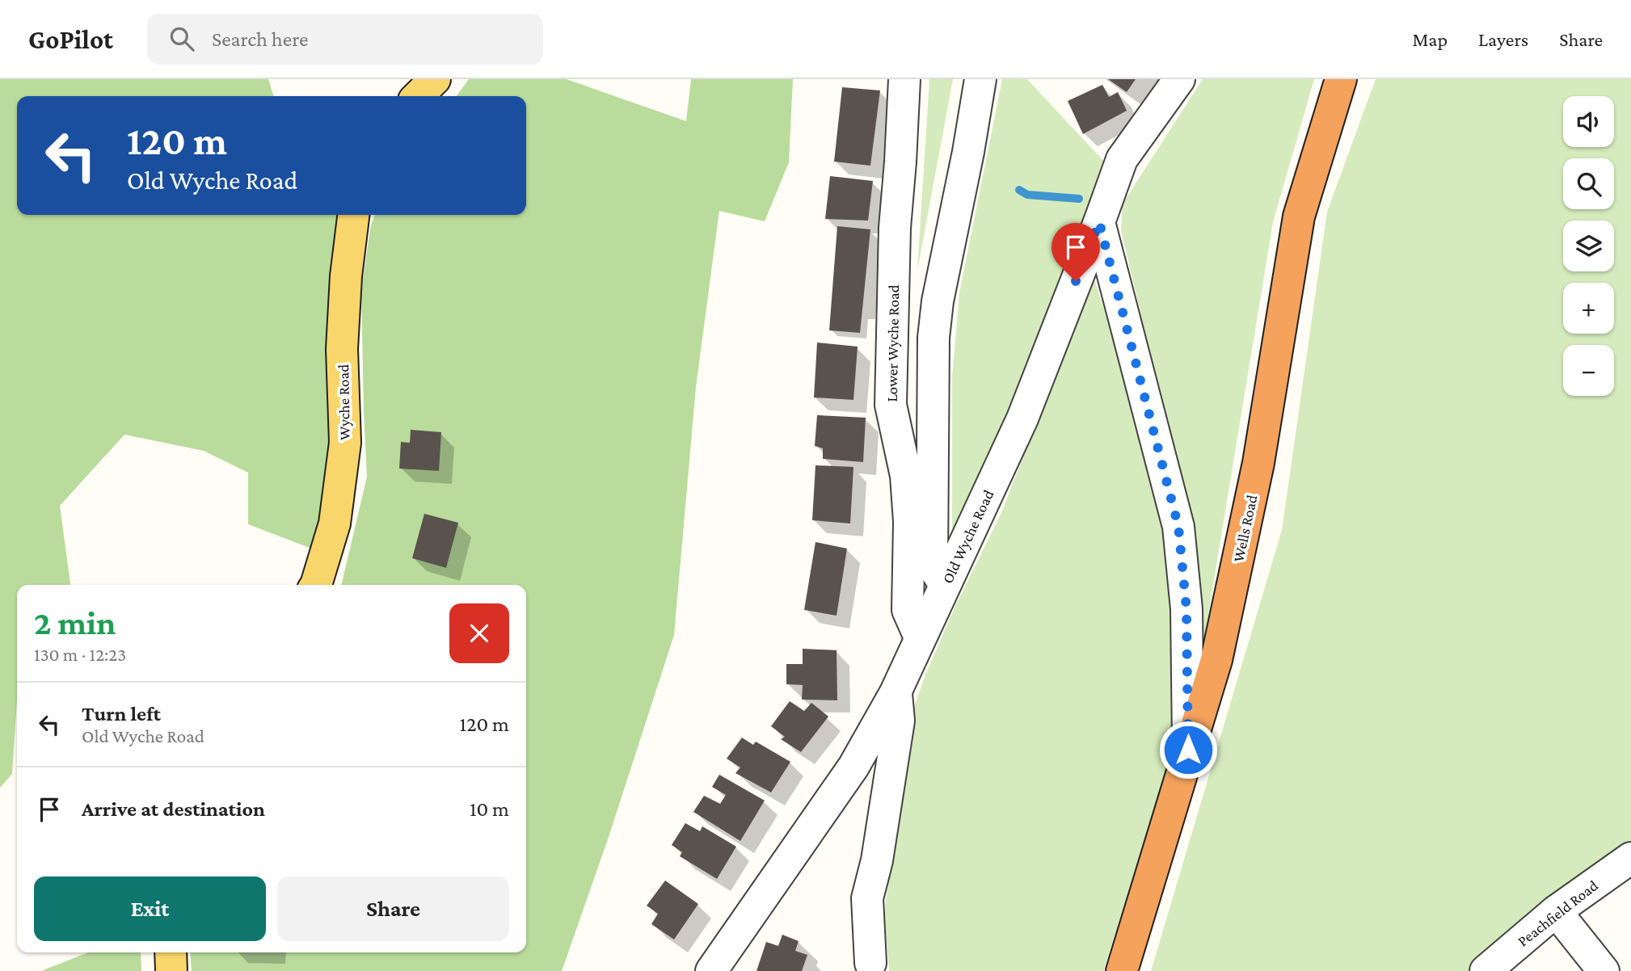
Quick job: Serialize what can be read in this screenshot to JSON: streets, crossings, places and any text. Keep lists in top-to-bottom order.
{
  "streets": {
    "highway": ["Wells Road"],
    "main road": ["Wyche Road"],
    "street": ["Lower Wyche Road", "Old Wyche Road", "Peachfield Road"]
  },
  "crossings": [
    ["Lower Wyche Road", "Old Wyche Road"]
  ],
  "page": {
    "header": "GoPilot",
    "search": "Search here",
    "nav": ["Map", "Layers", "Share"],
    "map_buttons": ["+", "−"],
    "turn": ["120 m", "Old Wyche Road"],
    "heading": ["2 min", "130 m · 12:23"],
    "list": [
      {
        "name": "Turn left",
        "note": "Old Wyche Road",
        "value": "120 m"
      },
      {
        "name": "Arrive at destination",
        "value": "10 m"
      }
    ],
    "buttons": ["Exit", "Share"]
  }
}
